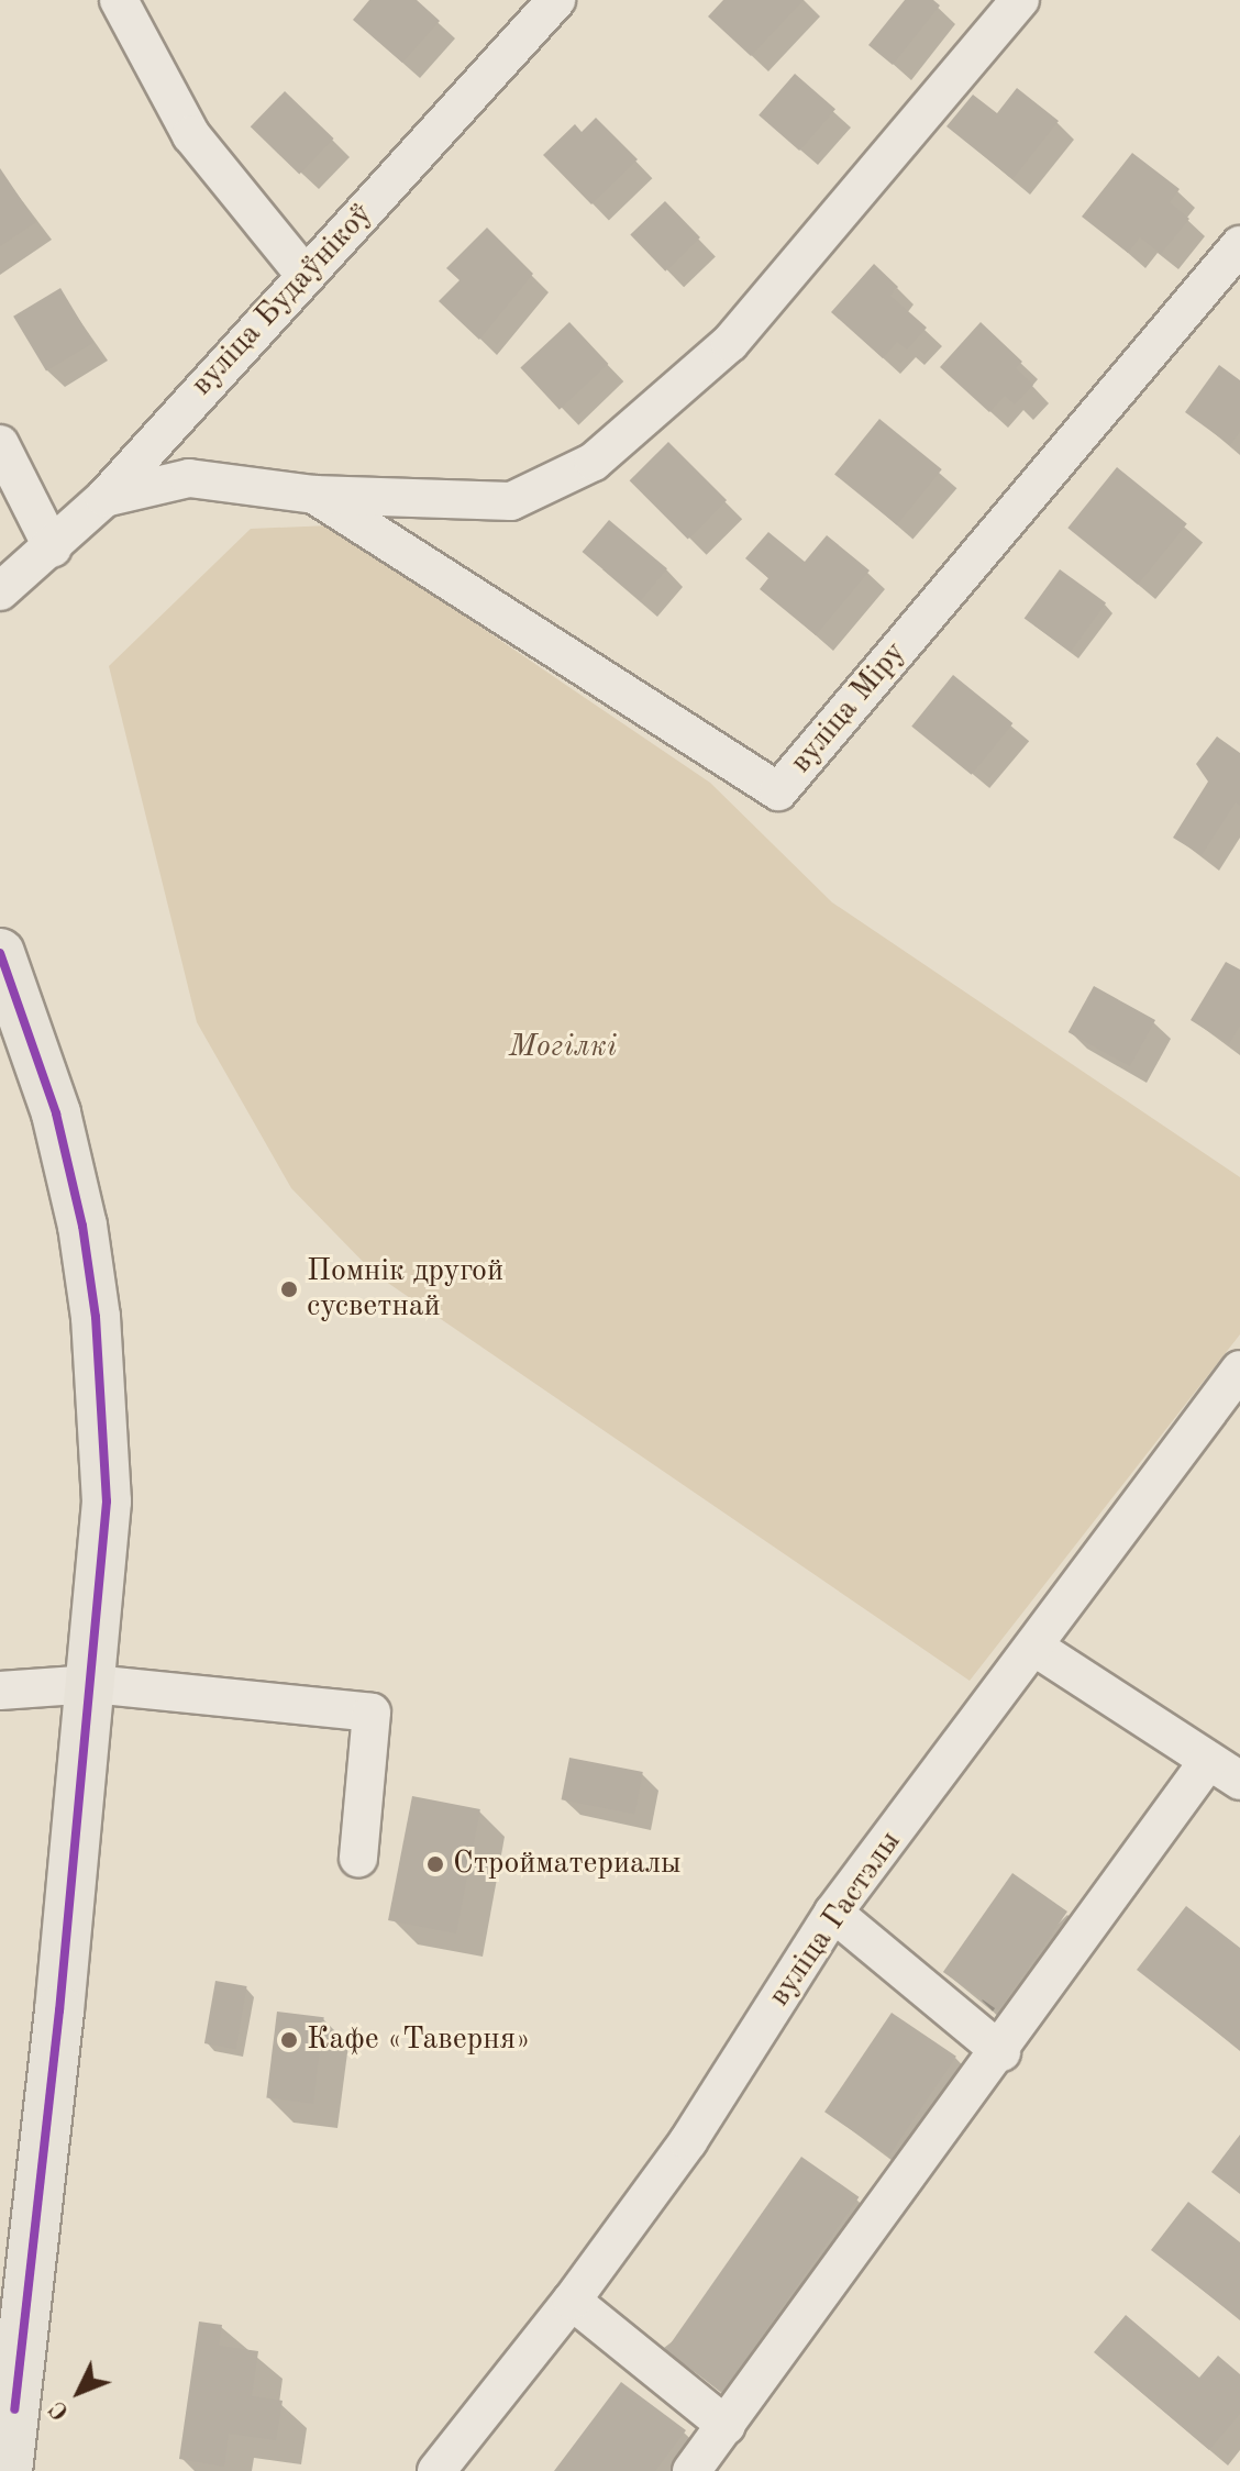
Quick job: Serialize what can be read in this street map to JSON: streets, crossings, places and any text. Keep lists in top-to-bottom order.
{
  "streets": {
    "street": ["вуліца Будаўнікоў", "вуліца Міру", "вуліца Гастэлы"]
  },
  "parks": ["Могілкі"],
  "places": ["Помнік другой сусветнай", "Стройматериалы", "Кафе «Таверня»"],
  "north": "bottom left"
}
